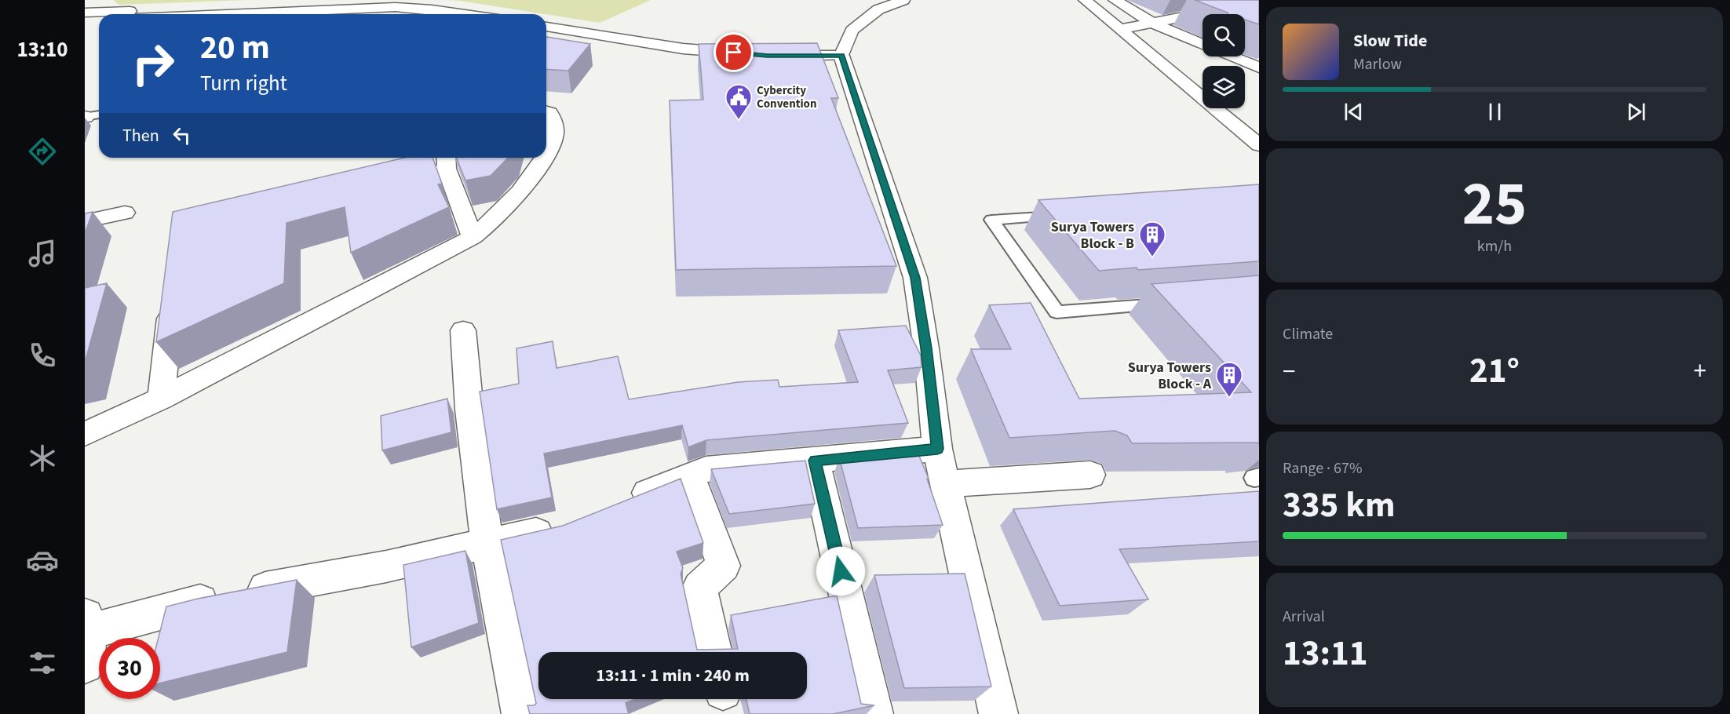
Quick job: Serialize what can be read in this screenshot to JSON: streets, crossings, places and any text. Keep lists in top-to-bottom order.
{
  "places": {
    "public building": ["Cybercity Convention"],
    "building": ["Surya Towers Block - B", "Surya Towers Block - A"]
  },
  "page": {
    "tabs": "13:10",
    "turn": ["20 m", "Turn right"],
    "song": ["Slow Tide", "Marlow"],
    "then": "Then",
    "tile": [
      ["25", "km/h"],
      "Climate",
      ["Range · 67%", "335 km"],
      ["Arrival", "13:11"]
    ],
    "heat": ["−", "21°", "+"],
    "limit": "30",
    "trip": "13:11 · 1 min · 240 m"
  }
}
